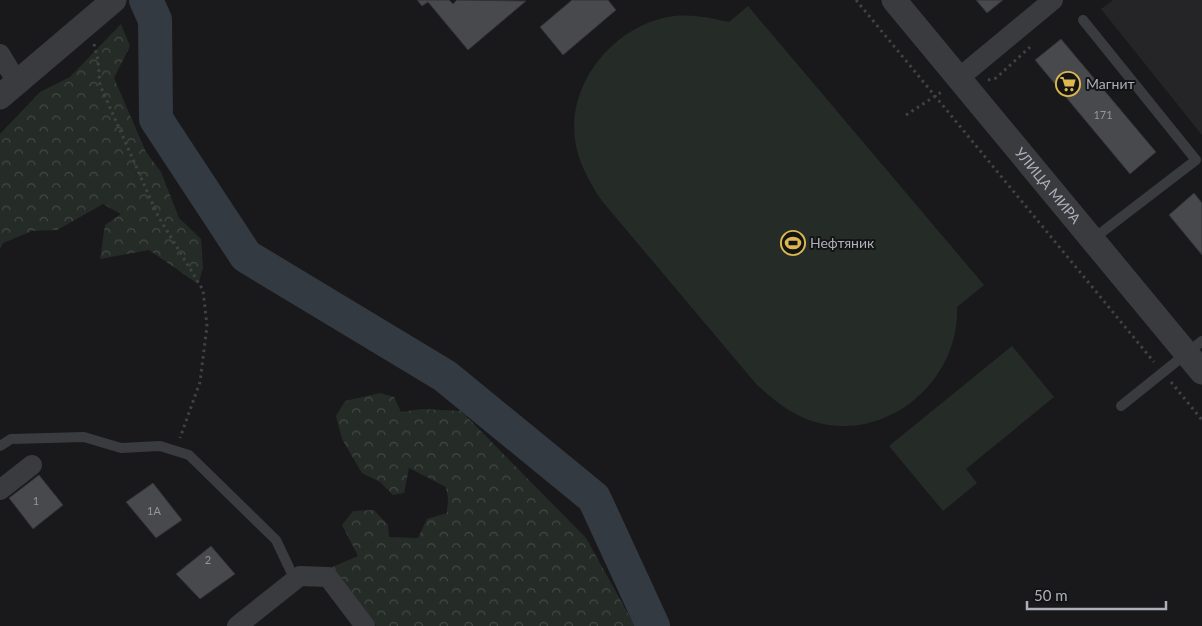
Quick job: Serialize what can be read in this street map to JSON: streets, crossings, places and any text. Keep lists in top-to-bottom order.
{
  "streets": {
    "street": ["УЛИЦА МИРА"]
  },
  "places": {
    "supermarket": ["Магнит"],
    "sports": ["Нефтяник"]
  },
  "house_numbers": [
    "171",
    "1",
    "1А",
    "2"
  ],
  "scale_bar": "50 m"
}
